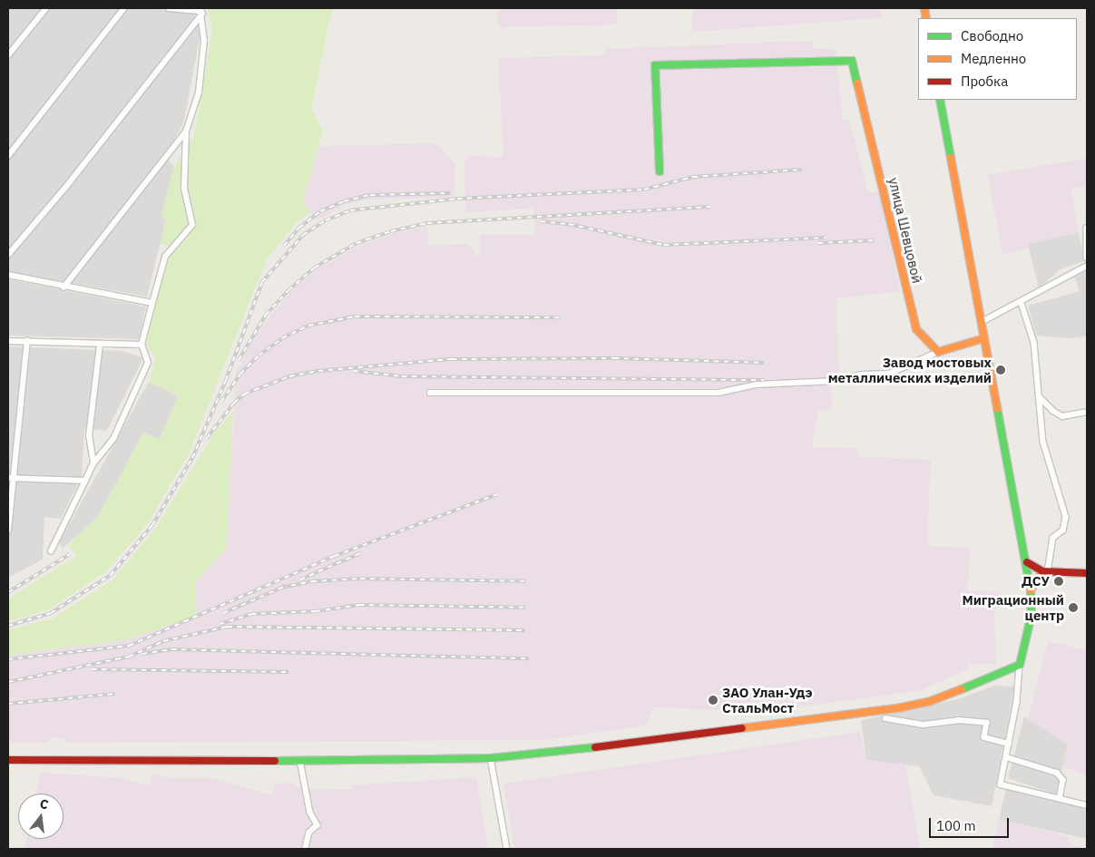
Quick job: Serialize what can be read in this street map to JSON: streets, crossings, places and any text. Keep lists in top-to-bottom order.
{
  "streets": {
    "street": ["улица Шевцовой"]
  },
  "places": [
    "Завод мостовых металлических изделий",
    "ДСУ",
    "Миграционный центр",
    "ЗАО Улан-Удэ СтальМост"
  ],
  "legend": ["Свободно", "Медленно", "Пробка"],
  "scale_bar": "100 m",
  "north": "top"
}
